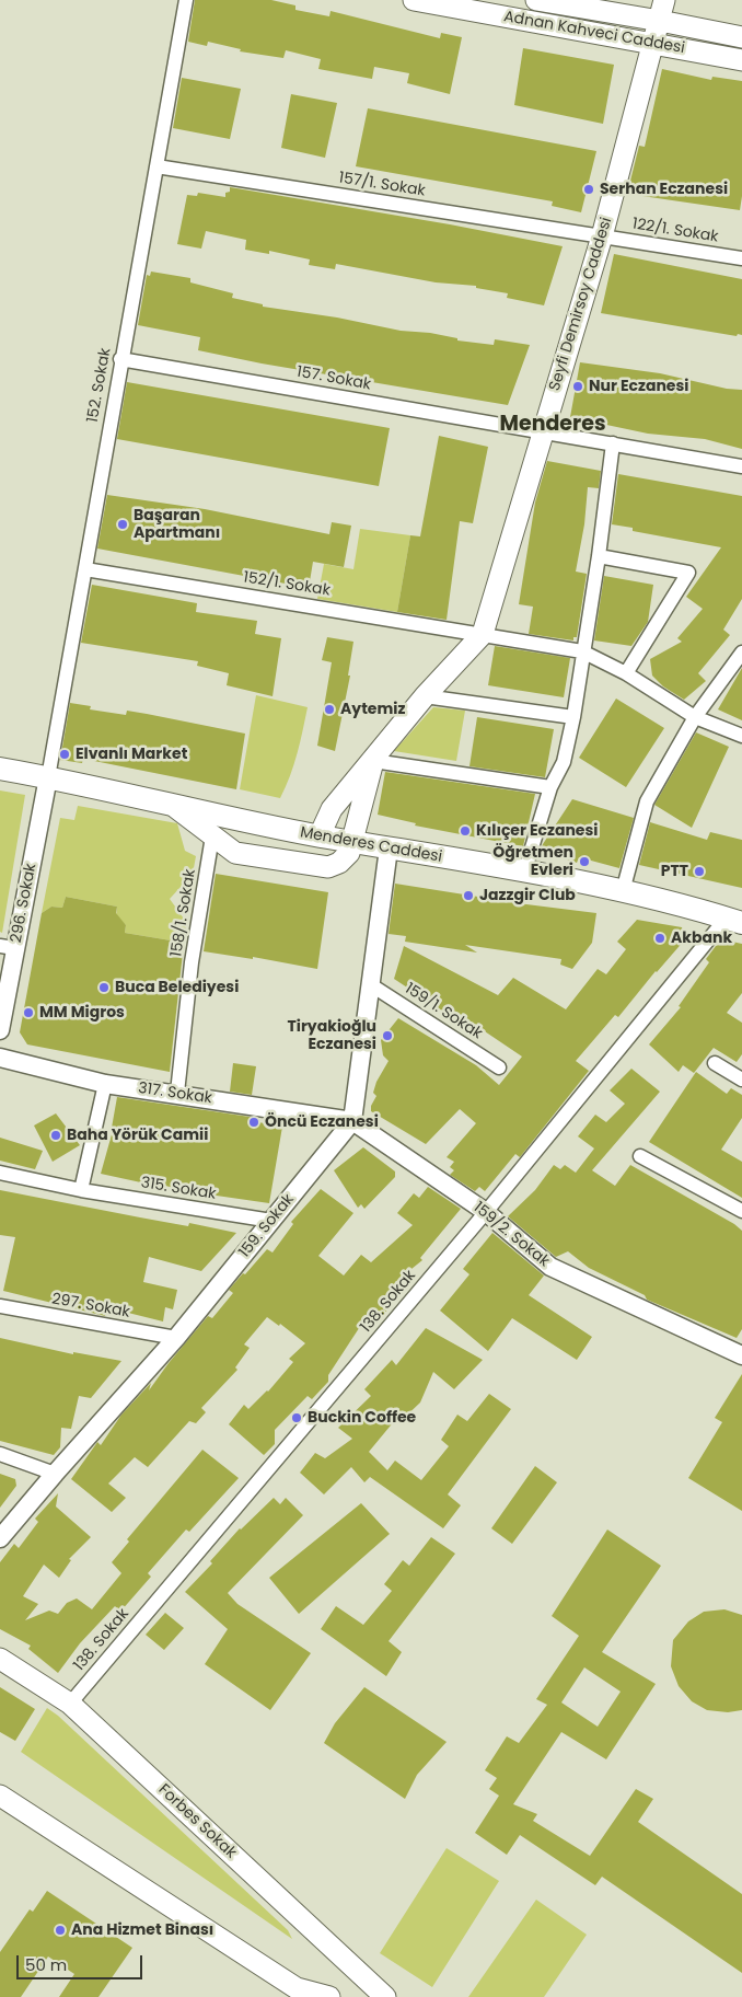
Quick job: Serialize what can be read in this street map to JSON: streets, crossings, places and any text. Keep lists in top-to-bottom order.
{
  "streets": {
    "main road": [
      "Adnan Kahveci Caddesi",
      "Seyfi Demirsoy Caddesi",
      "Menderes Caddesi",
      "Forbes Sokak"
    ],
    "street": [
      "157/1. Sokak",
      "122/1. Sokak",
      "157. Sokak",
      "152. Sokak",
      "152/1. Sokak",
      "296. Sokak",
      "158/1. Sokak",
      "159/1. Sokak",
      "317. Sokak",
      "315. Sokak",
      "159. Sokak",
      "159/2. Sokak",
      "138. Sokak",
      "297. Sokak"
    ]
  },
  "crossings": [
    ["Adnan Kahveci Caddesi", "Seyfi Demirsoy Caddesi"],
    ["157/1. Sokak", "122/1. Sokak"],
    ["157/1. Sokak", "Seyfi Demirsoy Caddesi"],
    ["157/1. Sokak", "152. Sokak"],
    ["122/1. Sokak", "Seyfi Demirsoy Caddesi"],
    ["Seyfi Demirsoy Caddesi", "157. Sokak"],
    ["Seyfi Demirsoy Caddesi", "152/1. Sokak"],
    ["Seyfi Demirsoy Caddesi", "Menderes Caddesi"],
    ["Seyfi Demirsoy Caddesi", "158/1. Sokak"],
    ["157. Sokak", "152. Sokak"],
    ["152. Sokak", "152/1. Sokak"],
    ["152. Sokak", "Menderes Caddesi"],
    ["152. Sokak", "296. Sokak"],
    ["Menderes Caddesi", "296. Sokak"],
    ["Menderes Caddesi", "138. Sokak"],
    ["158/1. Sokak", "317. Sokak"],
    ["317. Sokak", "159. Sokak"],
    ["317. Sokak", "159/2. Sokak"],
    ["315. Sokak", "159. Sokak"],
    ["159. Sokak", "159/2. Sokak"],
    ["159. Sokak", "297. Sokak"],
    ["159/2. Sokak", "138. Sokak"],
    ["138. Sokak", "Forbes Sokak"]
  ],
  "districts": ["Menderes"],
  "places": [
    "Serhan Eczanesi",
    "Nur Eczanesi",
    "Başaran Apartmanı",
    "Aytemiz",
    "Elvanlı Market",
    "Kılıçer Eczanesi",
    "Öğretmen Evleri",
    "PTT",
    "Jazzgir Club",
    "Akbank",
    "Buca Belediyesi",
    "MM Migros",
    "Tiryakioğlu Eczanesi",
    "Öncü Eczanesi",
    "Baha Yörük Camii",
    "Buckin Coffee",
    "Ana Hizmet Binası"
  ],
  "scale_bar": "50 m"
}
